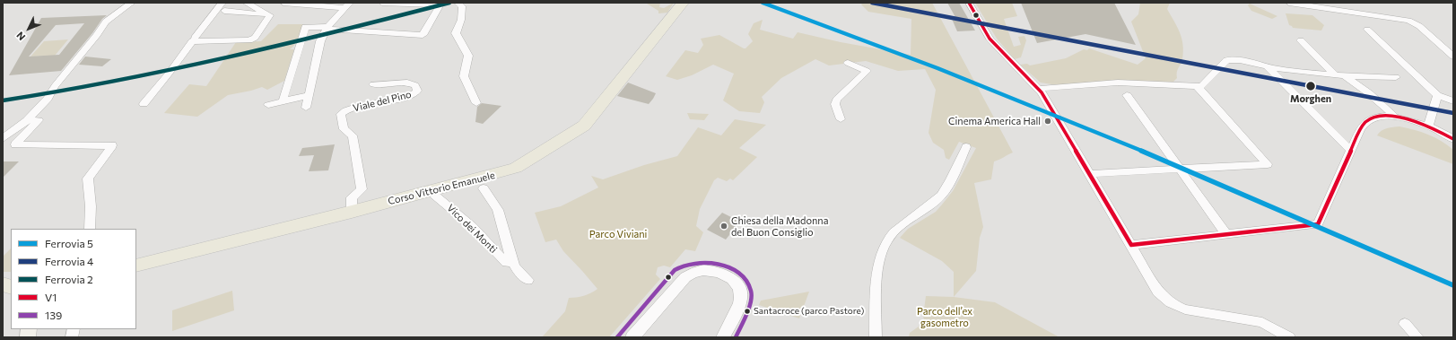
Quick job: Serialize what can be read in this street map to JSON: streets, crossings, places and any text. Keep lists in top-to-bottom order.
{
  "streets": {
    "main road": ["Corso Vittorio Emanuele"],
    "street": ["Viale del Pino", "Vico dei Monti"]
  },
  "crossings": [
    ["Viale del Pino", "Corso Vittorio Emanuele"],
    ["Corso Vittorio Emanuele", "Vico dei Monti"]
  ],
  "parks": ["Parco Viviani", "Parco dell’ex gasometro"],
  "places": [
    "Morghen",
    "Cinema America Hall",
    "Chiesa della Madonna del Buon Consiglio",
    "Santacroce (parco Pastore)"
  ],
  "lines": [
    "rail line 5",
    "rail line 4",
    "rail line 2",
    "transit line V1",
    "transit line 139"
  ],
  "legend": [
    "Ferrovia 5",
    "Ferrovia 4",
    "Ferrovia 2",
    "V1",
    "139"
  ],
  "north": "bottom left"
}
